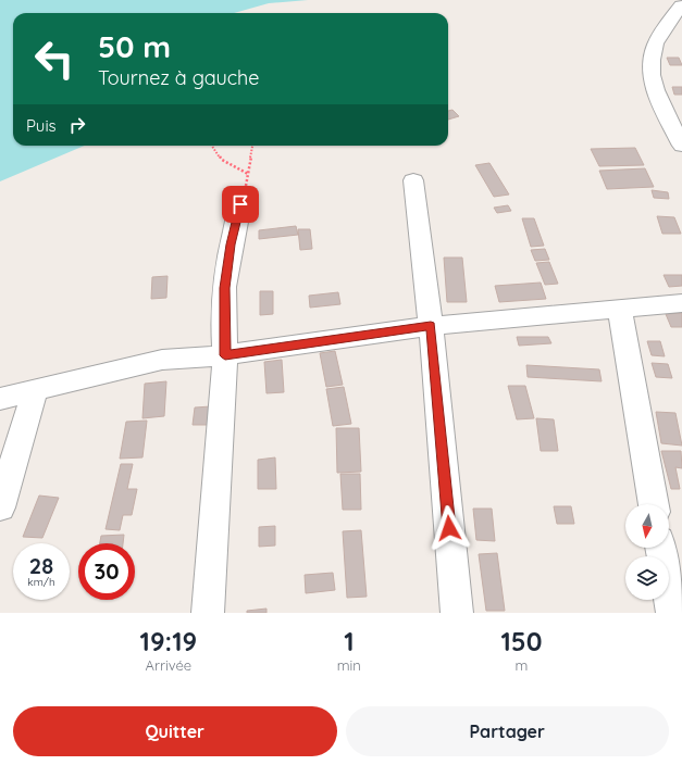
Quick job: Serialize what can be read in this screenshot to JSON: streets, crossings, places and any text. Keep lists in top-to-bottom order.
{
  "north": "bottom",
  "page": {
    "turn": ["50 m", "Tournez à gauche"],
    "then": "Puis",
    "speed": "28 km/h",
    "limit": "30",
    "eta": [
      "19:19",
      "Arrivée",
      "1",
      "min",
      "150",
      "m"
    ],
    "buttons": ["Quitter", "Partager"]
  }
}
